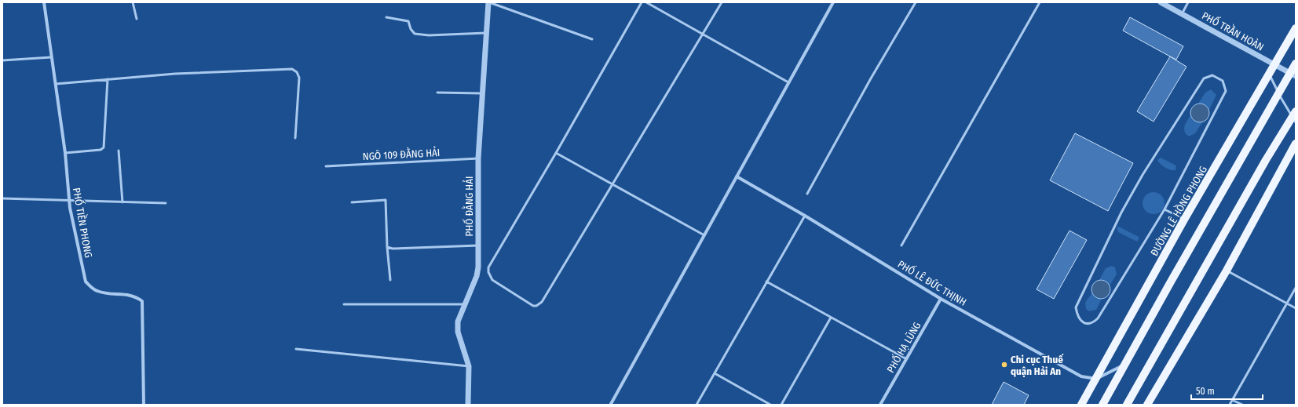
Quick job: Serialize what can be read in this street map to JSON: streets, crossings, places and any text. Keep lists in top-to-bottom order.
{
  "streets": {
    "main road": ["ĐƯỜNG LÊ HỒNG PHONG"],
    "street": [
      "PHỐ TRẦN HOÀN",
      "PHỐ ĐẰNG HẢI",
      "PHỐ TIỀN PHONG",
      "PHỐ LÊ ĐỨC THỊNH",
      "PHỐ HẠ LŨNG"
    ],
    "lane": ["NGÕ 109 ĐẰNG HẢI"]
  },
  "crossings": [
    ["PHỐ TRẦN HOÀN", "ĐƯỜNG LÊ HỒNG PHONG"],
    ["NGÕ 109 ĐẰNG HẢI", "PHỐ ĐẰNG HẢI"],
    ["ĐƯỜNG LÊ HỒNG PHONG", "PHỐ LÊ ĐỨC THỊNH"],
    ["PHỐ LÊ ĐỨC THỊNH", "PHỐ HẠ LŨNG"]
  ],
  "places": ["Chi cục Thuế quận Hải An"],
  "scale_bar": "50 m"
}
